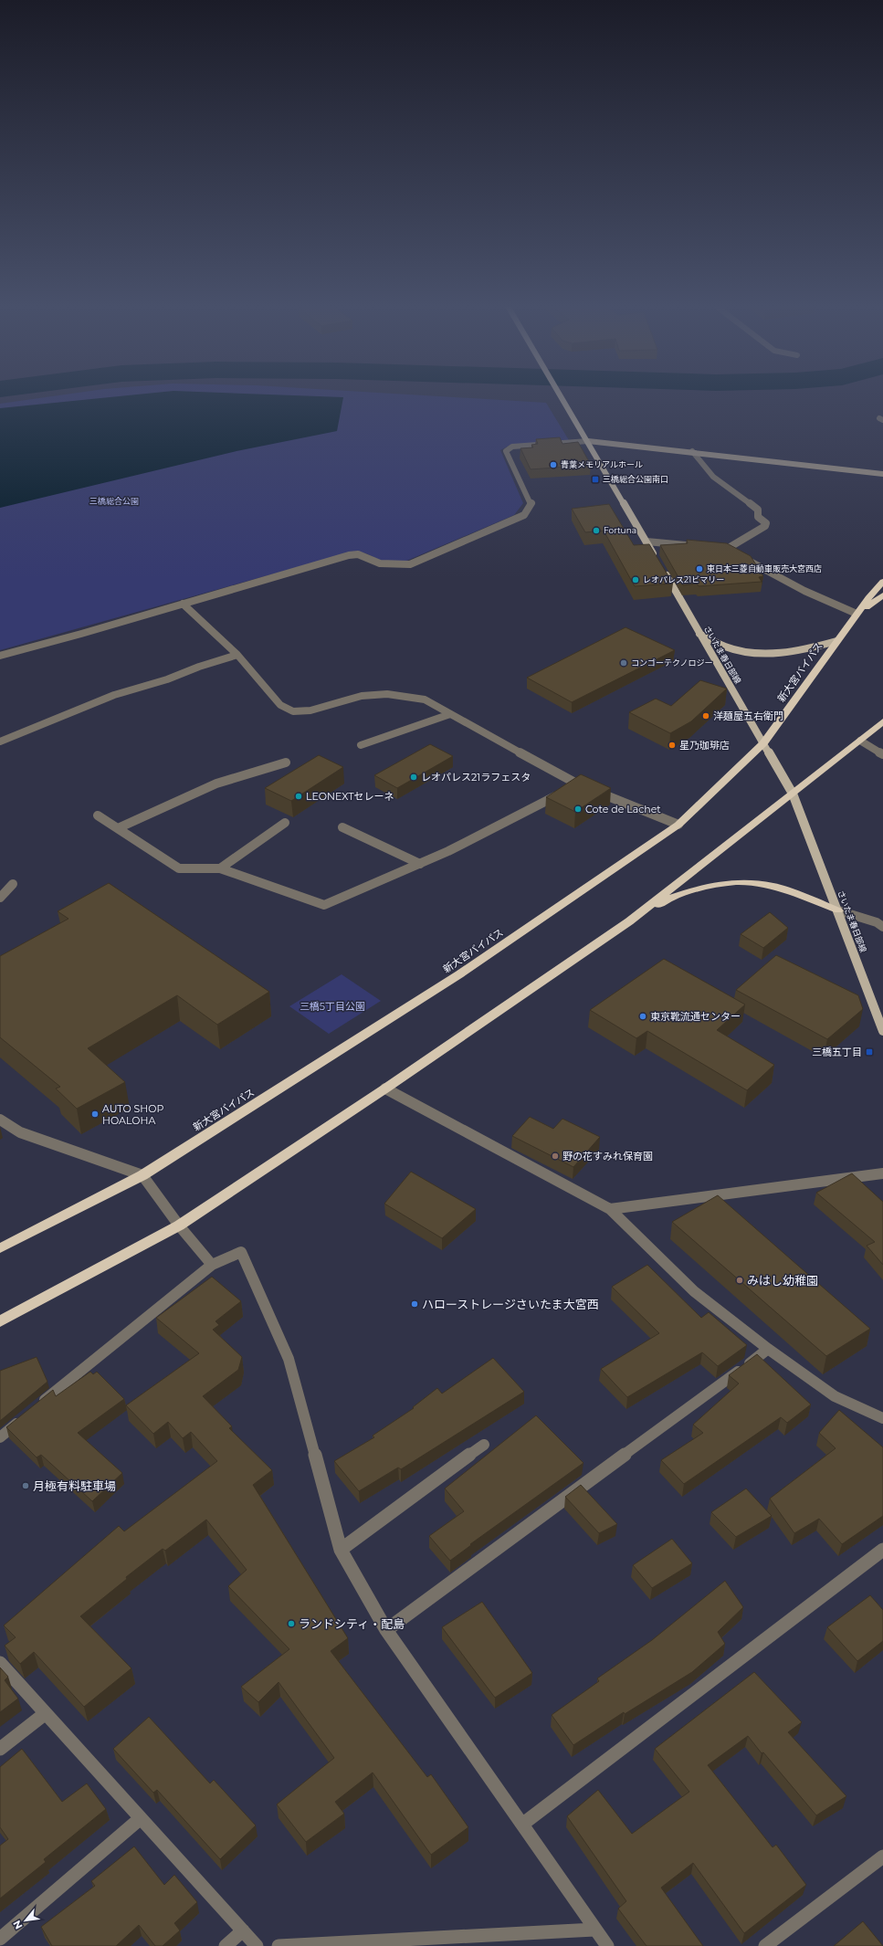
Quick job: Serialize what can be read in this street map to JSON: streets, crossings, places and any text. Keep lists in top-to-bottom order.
{
  "streets": {
    "highway": ["新大宮バイパス"],
    "main road": ["さいたま春日部線"]
  },
  "crossings": [
    ["さいたま春日部線", "新大宮バイパス"]
  ],
  "parks": ["三橋総合公園", "三橋5丁目公園"],
  "places": {
    "other": [
      "青葉メモリアルホール",
      "Fortuna",
      "東日本三菱自動車販売大宮西店",
      "レオパレス21ビマリー",
      "コンゴーテクノロジー",
      "洋麺屋五右衛門",
      "星乃珈琲店",
      "レオパレス21ラフェスタ",
      "LEONEXTセレーネ",
      "Cote de Lachet",
      "東京靴流通センター",
      "AUTO SHOP HOALOHA",
      "野の花すみれ保育園",
      "みはし幼稚園",
      "ハローストレージさいたま大宮西",
      "月極有料駐車場",
      "ランドシティ・配島"
    ],
    "transit": ["三橋総合公園南口", "三橋五丁目"]
  },
  "north": "bottom left"
}
